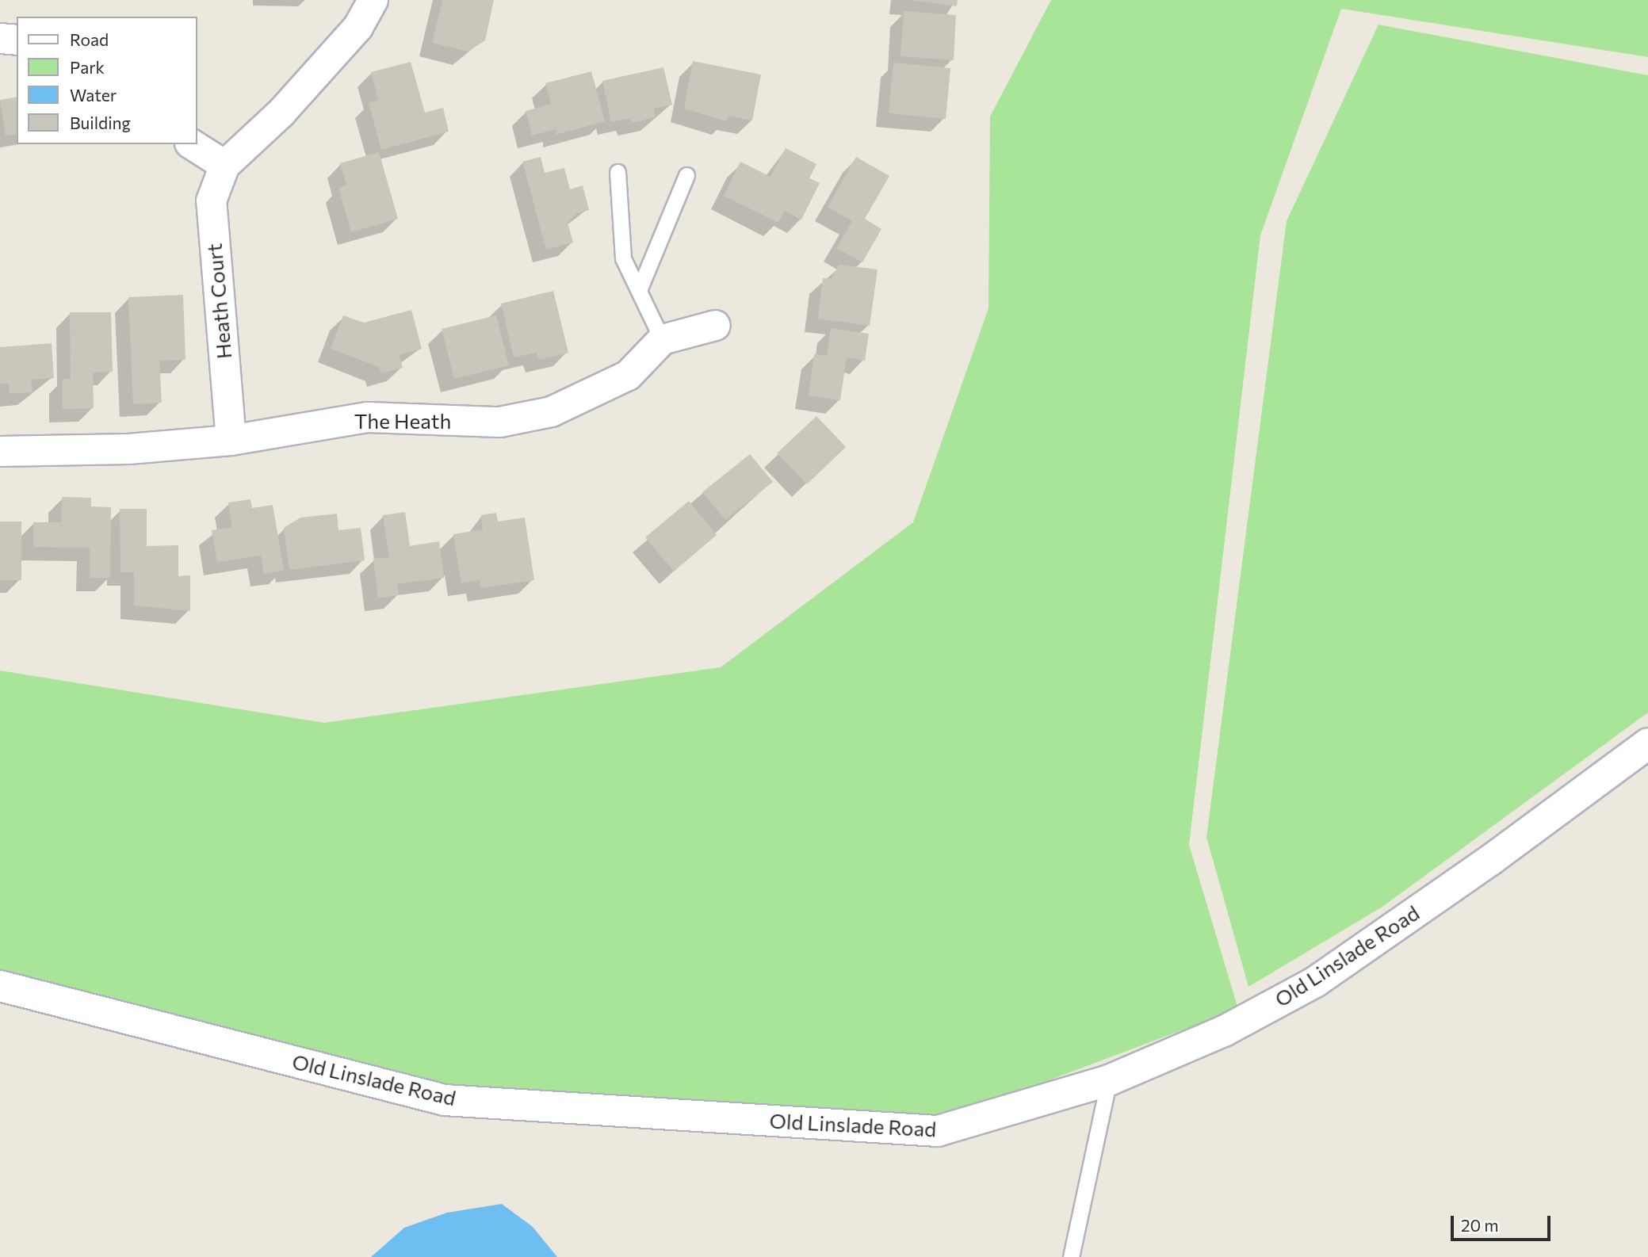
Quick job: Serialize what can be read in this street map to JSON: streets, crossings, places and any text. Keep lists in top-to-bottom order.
{
  "streets": {
    "street": ["Heath Court", "The Heath", "Old Linslade Road"]
  },
  "crossings": [
    ["Heath Court", "The Heath"]
  ],
  "legend": [
    "Road",
    "Park",
    "Water",
    "Building"
  ],
  "scale_bar": "20 m"
}
